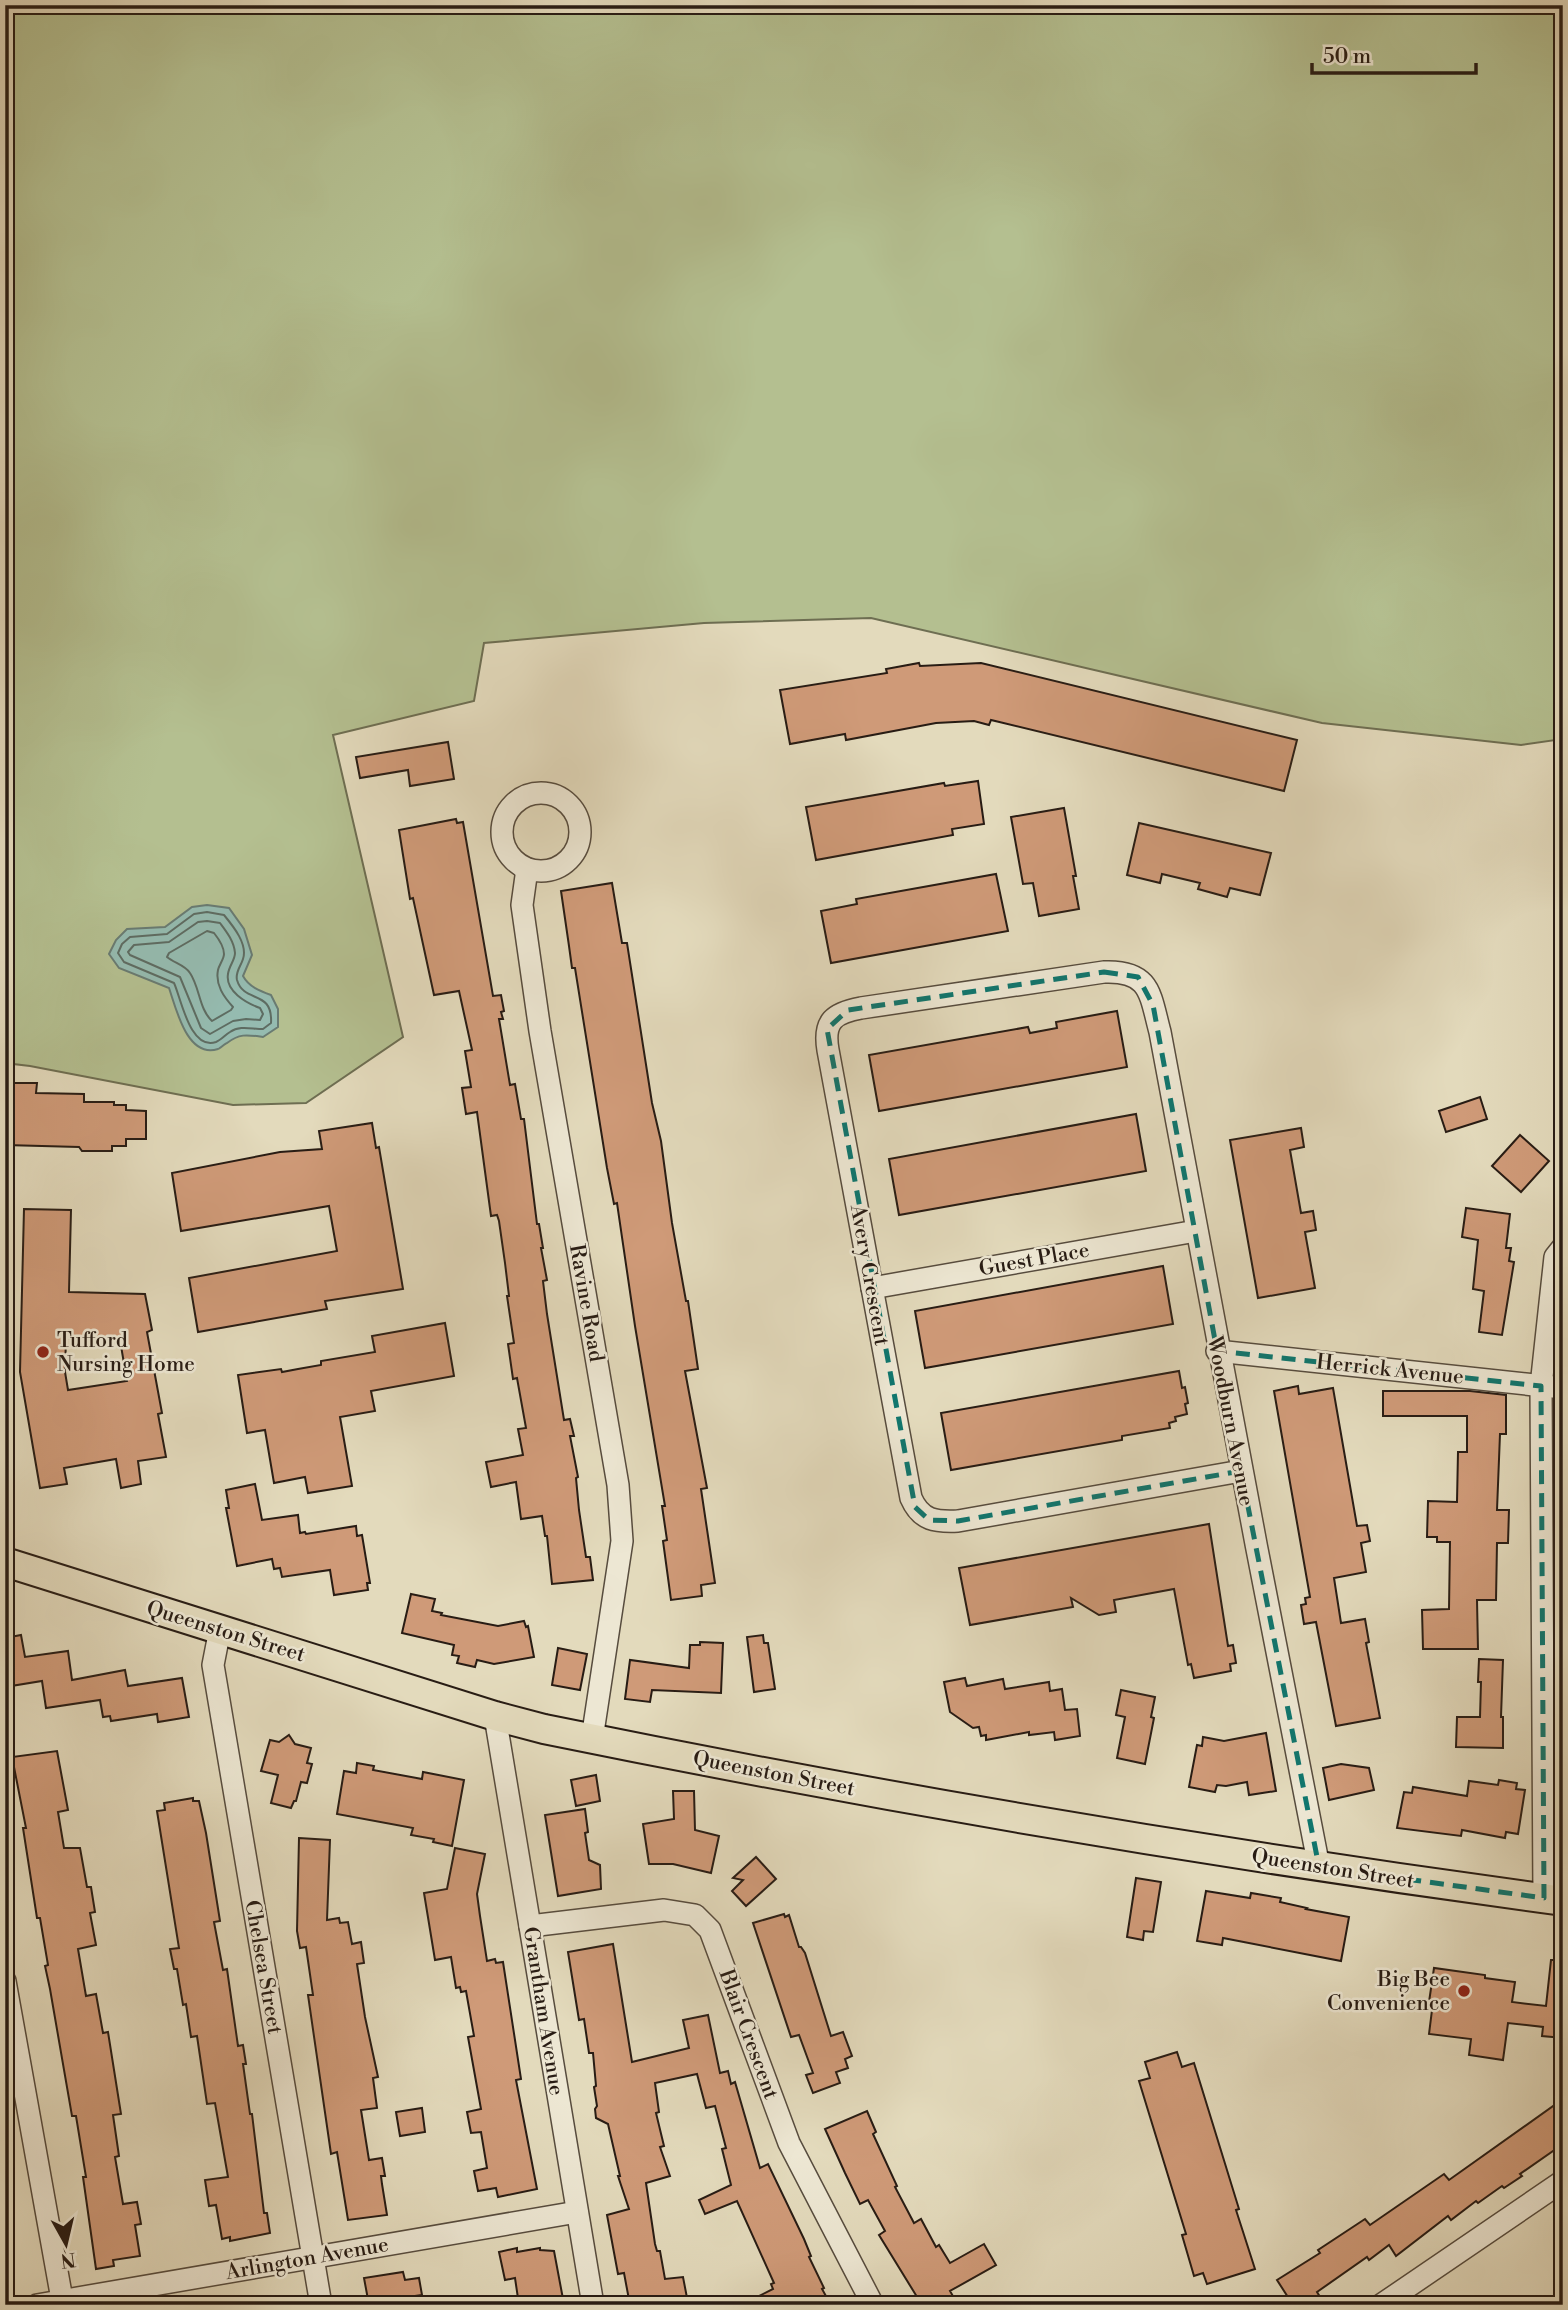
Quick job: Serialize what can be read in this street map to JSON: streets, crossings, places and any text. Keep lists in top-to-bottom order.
{
  "streets": {
    "main road": ["Queenston Street"],
    "street": [
      "Guest Place",
      "Avery Crescent",
      "Ravine Road",
      "Herrick Avenue",
      "Woodburn Avenue",
      "Chelsea Street",
      "Grantham Avenue",
      "Blair Crescent",
      "Arlington Avenue"
    ]
  },
  "crossings": [
    ["Guest Place", "Avery Crescent"],
    ["Guest Place", "Woodburn Avenue"],
    ["Avery Crescent", "Woodburn Avenue"],
    ["Ravine Road", "Queenston Street"],
    ["Herrick Avenue", "Woodburn Avenue"],
    ["Woodburn Avenue", "Queenston Street"],
    ["Queenston Street", "Chelsea Street"],
    ["Queenston Street", "Grantham Avenue"],
    ["Chelsea Street", "Arlington Avenue"],
    ["Grantham Avenue", "Blair Crescent"],
    ["Grantham Avenue", "Arlington Avenue"]
  ],
  "places": ["Tufford Nursing Home", "Big Bee Convenience"],
  "scale_bar": "50 m",
  "north": "bottom"
}
